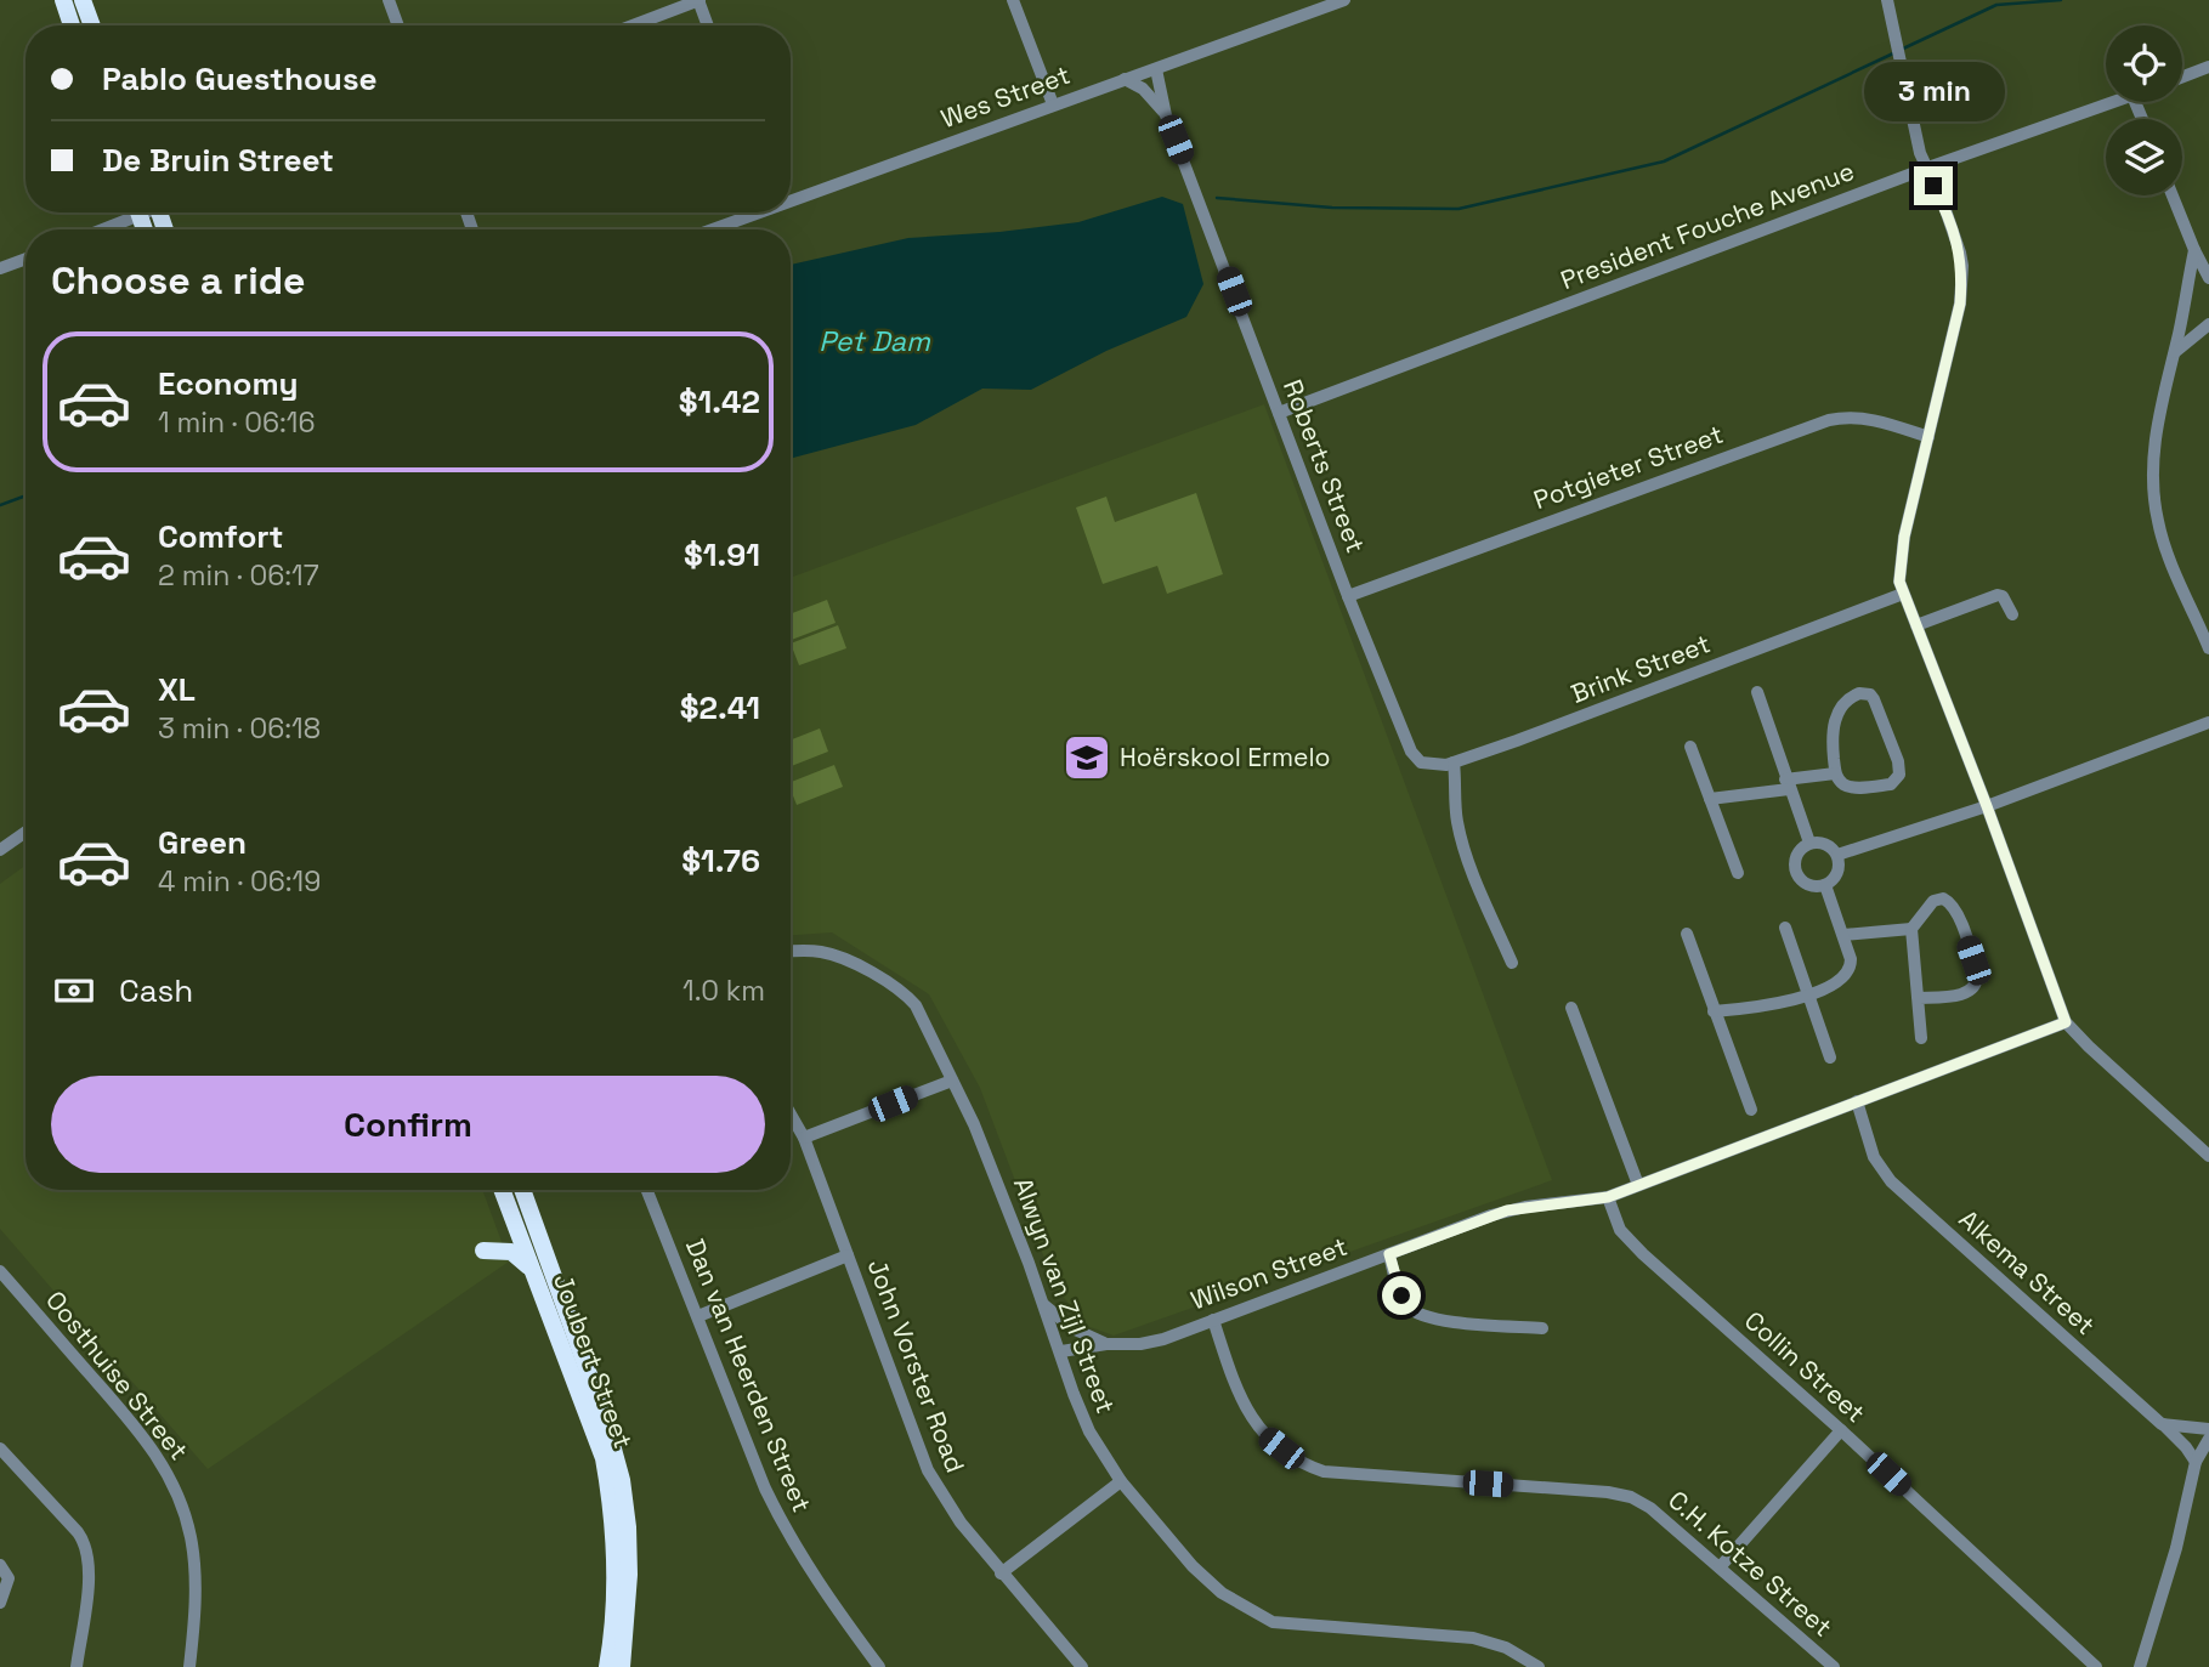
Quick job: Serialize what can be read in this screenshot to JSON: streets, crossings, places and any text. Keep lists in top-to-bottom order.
{
  "streets": {
    "highway": ["Joubert Street"],
    "street": [
      "Wes Street",
      "President Fouche Avenue",
      "Roberts Street",
      "Potgieter Street",
      "Brink Street",
      "Alkema Street",
      "Wilson Street",
      "Alwyn van Zijl Street",
      "John Vorster Road",
      "Collin Street",
      "Oosthuise Street",
      "Dan van Heerden Street",
      "C.H. Kotze Street"
    ]
  },
  "crossings": [
    ["President Fouche Avenue", "Roberts Street"],
    ["Roberts Street", "Potgieter Street"],
    ["Roberts Street", "Brink Street"],
    ["Alkema Street", "Wilson Street"],
    ["Wilson Street", "Alwyn van Zijl Street"],
    ["Wilson Street", "Collin Street"],
    ["Wilson Street", "C.H. Kotze Street"]
  ],
  "water": ["Pet Dam"],
  "places": {
    "school or university": ["Hoërskool Ermelo"]
  },
  "page": {
    "banner": ["Pablo Guesthouse", "De Bruin Street"],
    "bubble": "3 min",
    "heading": "Choose a ride",
    "list": [
      {
        "name": "Economy",
        "note": "1 min · 06:16",
        "value": "$1.42"
      },
      {
        "name": "Comfort",
        "note": "2 min · 06:17",
        "value": "$1.91"
      },
      {
        "name": "XL",
        "note": "3 min · 06:18",
        "value": "$2.41"
      },
      {
        "name": "Green",
        "note": "4 min · 06:19",
        "value": "$1.76"
      }
    ],
    "pay": ["Cash", "1.0 km"],
    "buttons": "Confirm"
  }
}
